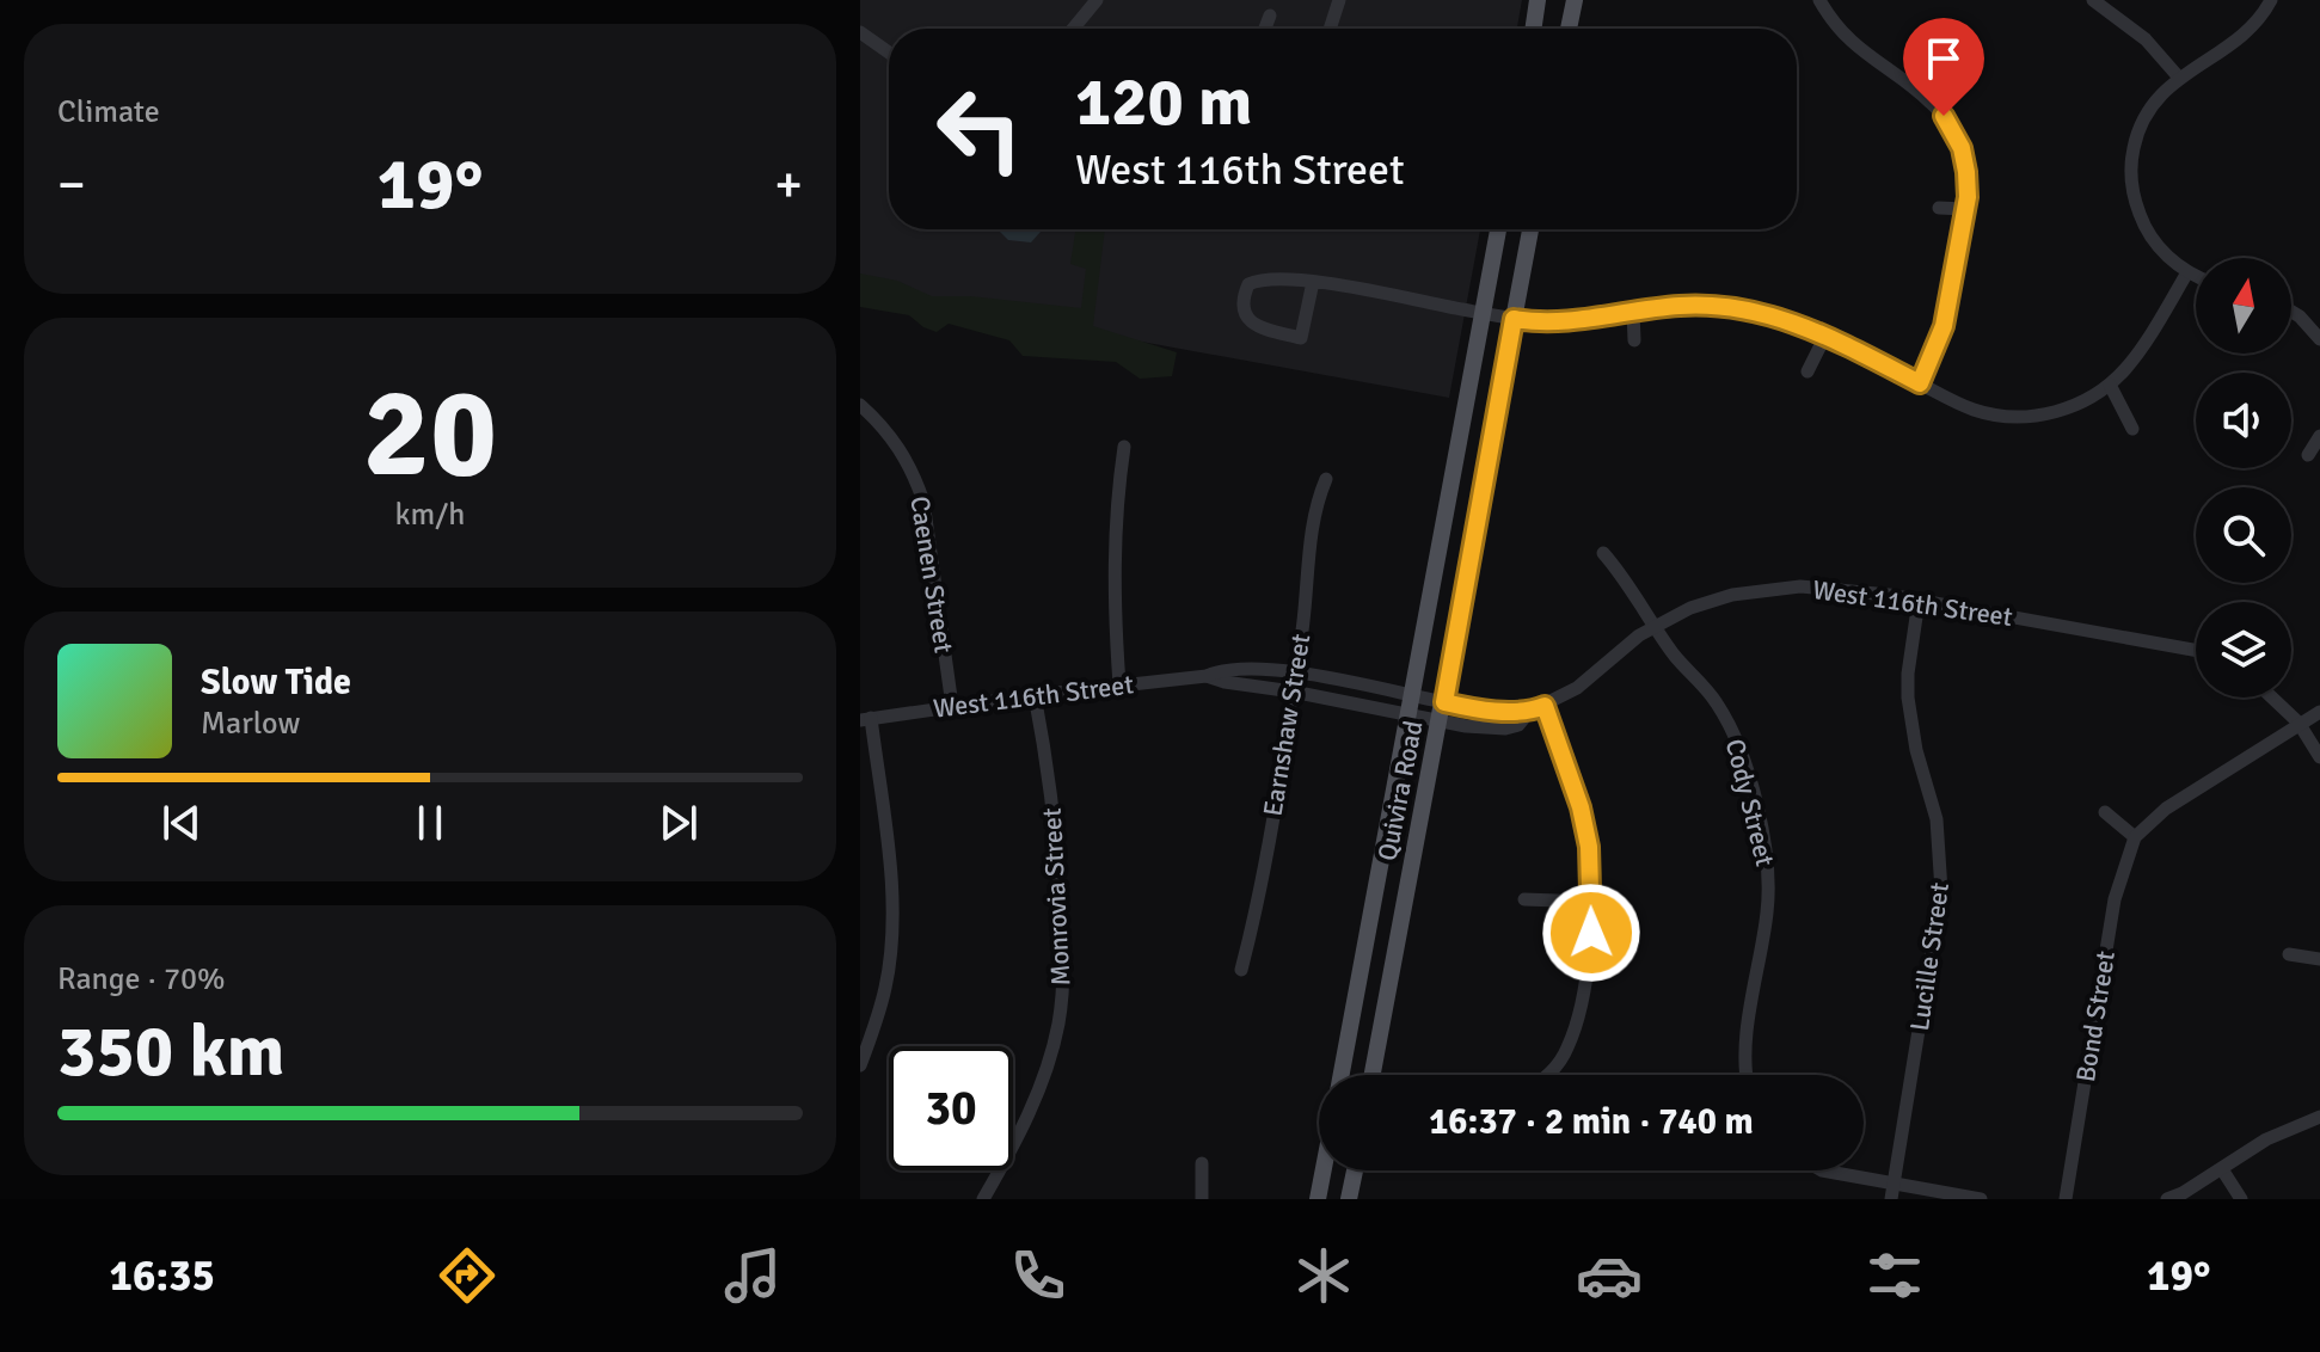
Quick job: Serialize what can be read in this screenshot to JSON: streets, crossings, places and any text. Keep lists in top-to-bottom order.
{
  "streets": {
    "main road": ["Quivira Road"],
    "street": [
      "Caenen Street",
      "West 116th Street",
      "Earnshaw Street",
      "Cody Street",
      "Monrovia Street",
      "Lucille Street",
      "Bond Street"
    ]
  },
  "crossings": [
    ["Caenen Street", "West 116th Street"],
    ["West 116th Street", "Earnshaw Street"],
    ["West 116th Street", "Quivira Road"],
    ["West 116th Street", "Cody Street"],
    ["West 116th Street", "Monrovia Street"],
    ["West 116th Street", "Lucille Street"]
  ],
  "north": "top",
  "page": {
    "tile": [
      "Climate",
      ["20", "km/h"],
      ["Range · 70%", "350 km"]
    ],
    "turn": ["120 m", "West 116th Street"],
    "heat": ["−", "19°", "+"],
    "song": ["Slow Tide", "Marlow"],
    "limit": "30",
    "trip": "16:37 · 2 min · 740 m",
    "tabs": ["16:35", "19°"]
  }
}
